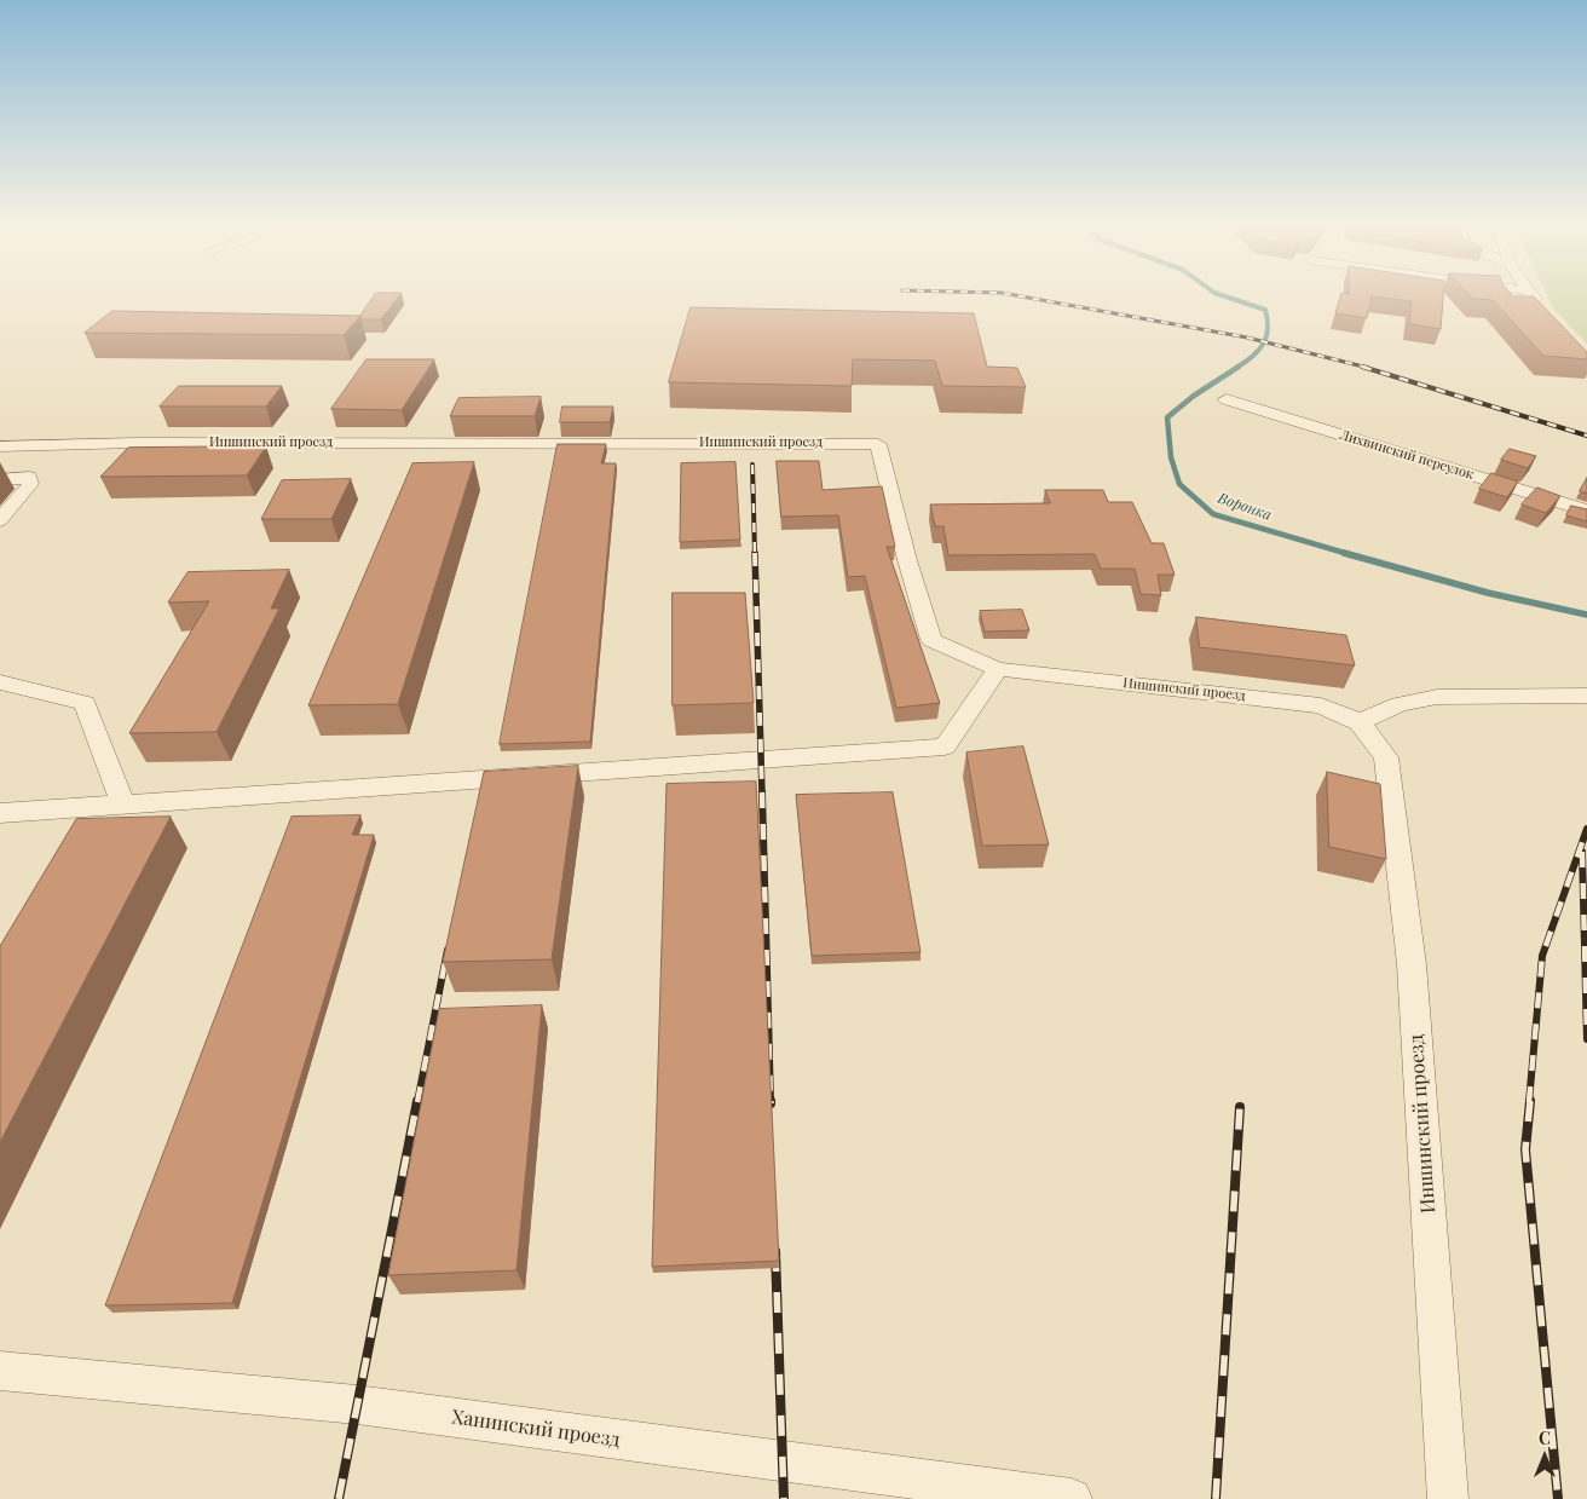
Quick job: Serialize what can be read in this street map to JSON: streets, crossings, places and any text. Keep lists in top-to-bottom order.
{
  "streets": {
    "street": ["Иншинский проезд", "Лихвинский переулок", "Ханинский проезд"]
  },
  "water": ["Воронка"],
  "north": "top"
}
